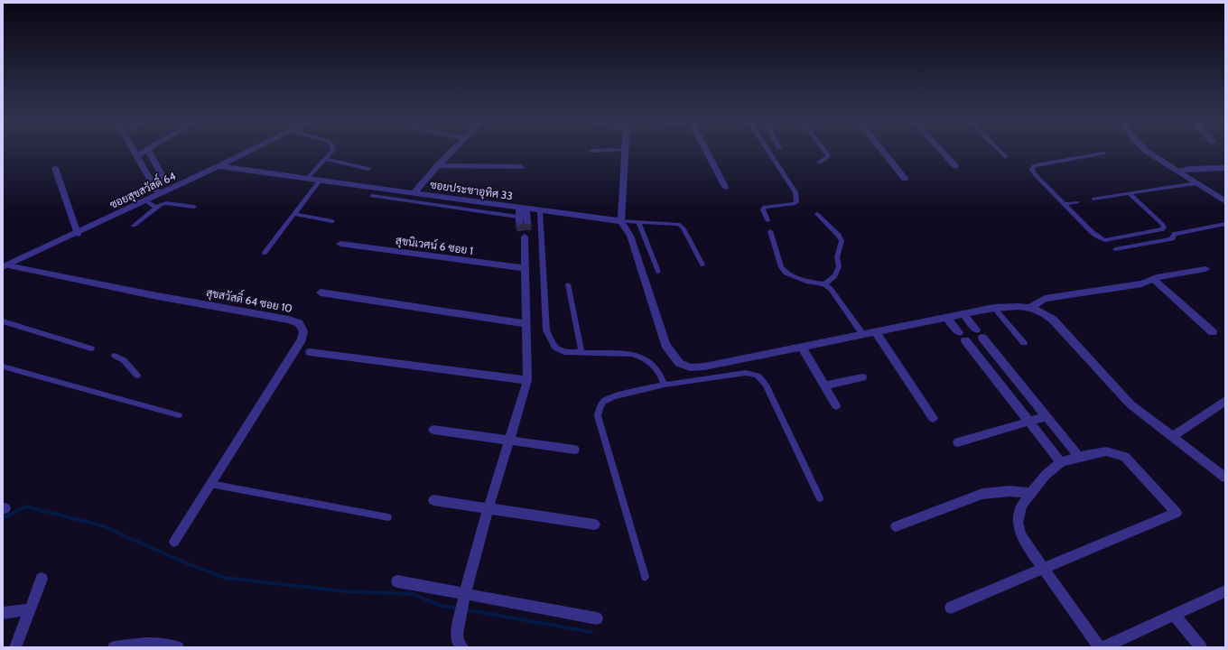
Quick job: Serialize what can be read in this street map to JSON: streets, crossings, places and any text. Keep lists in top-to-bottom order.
{
  "streets": {
    "street": [
      "ซอยสุขสวัสดิ์ 64",
      "ซอยประชาอุทิศ 33",
      "สุขนิเวศน์ 6 ซอย 1",
      "สุขสวัสดิ์ 64 ซอย 10"
    ]
  },
  "crossings": [
    ["ซอยสุขสวัสดิ์ 64", "ซอยประชาอุทิศ 33"],
    ["ซอยสุขสวัสดิ์ 64", "สุขสวัสดิ์ 64 ซอย 10"]
  ]
}
